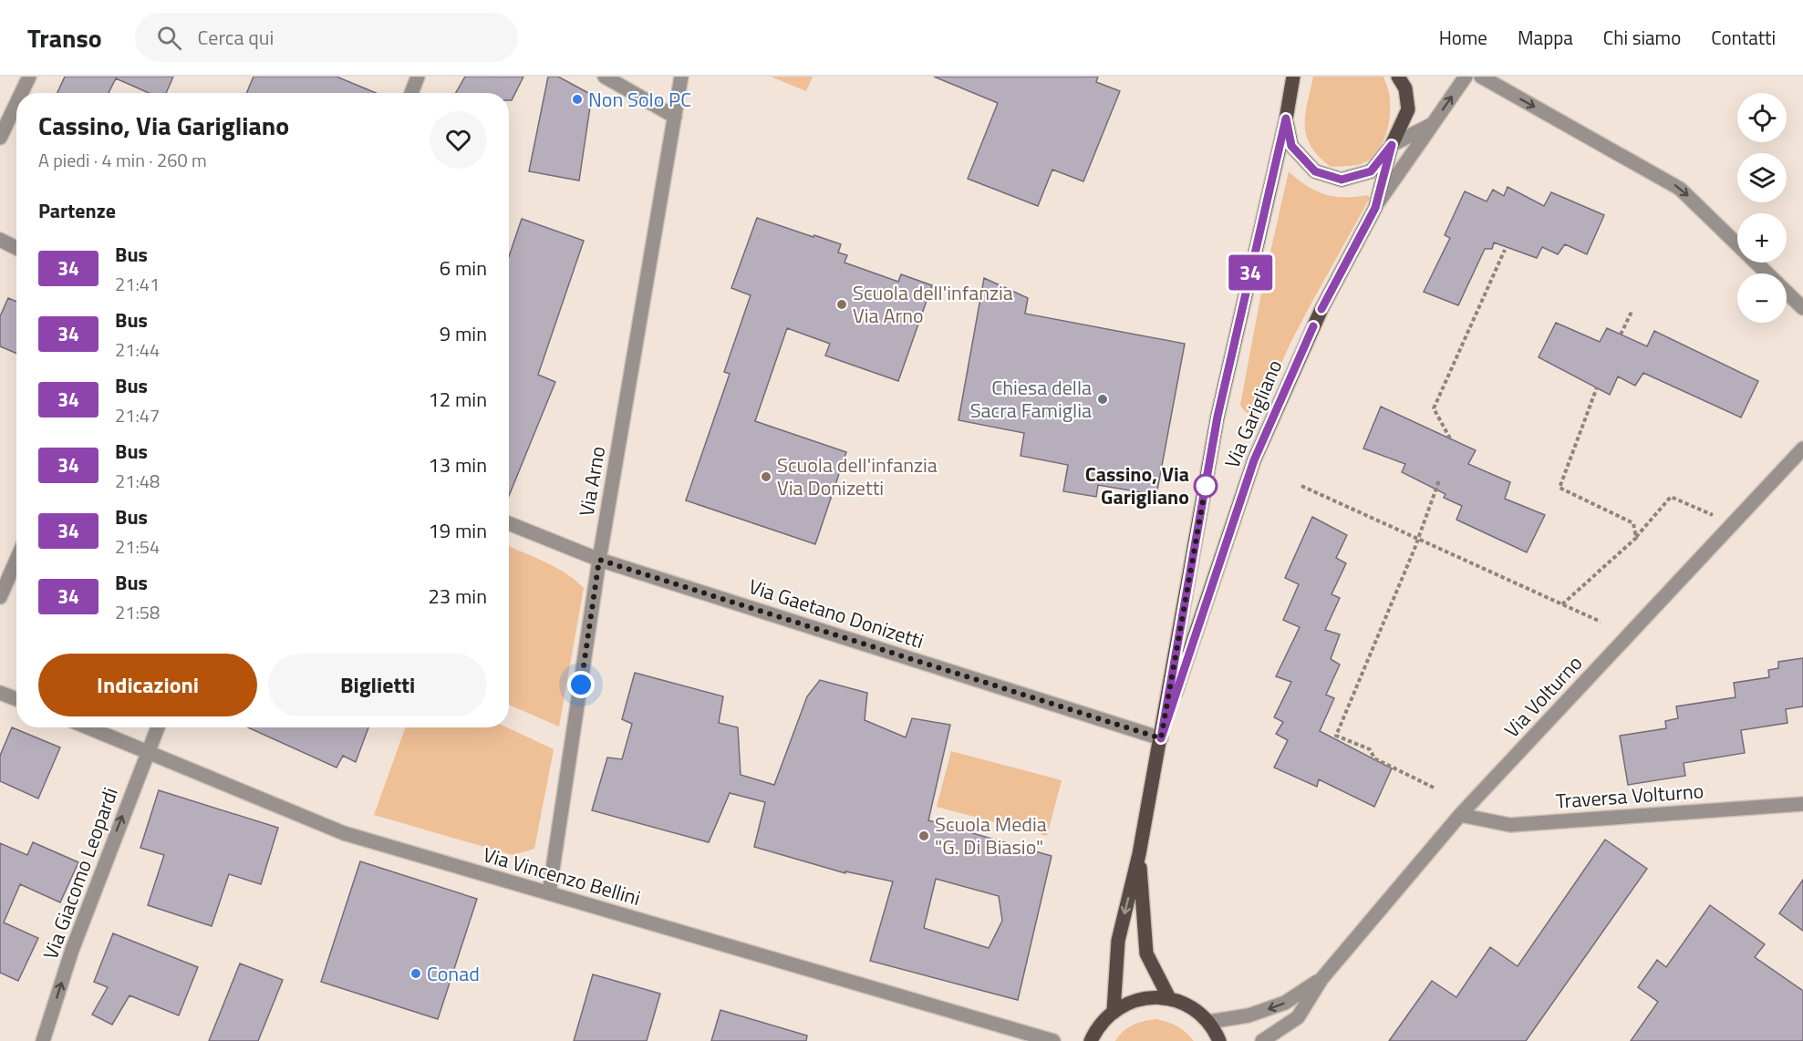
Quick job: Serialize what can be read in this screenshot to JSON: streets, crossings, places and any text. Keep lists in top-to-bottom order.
{
  "streets": {
    "main road": ["Via Garigliano"],
    "street": [
      "Via Arno",
      "Via Gaetano Donizetti",
      "Via Volturno",
      "Traversa Volturno",
      "Via Giacomo Leopardi",
      "Via Vincenzo Bellini"
    ]
  },
  "crossings": [
    ["Via Garigliano", "Via Gaetano Donizetti"],
    ["Via Arno", "Via Gaetano Donizetti"],
    ["Via Arno", "Via Vincenzo Bellini"],
    ["Via Volturno", "Traversa Volturno"],
    ["Via Giacomo Leopardi", "Via Vincenzo Bellini"]
  ],
  "one_way": ["Via Giacomo Leopardi"],
  "places": [
    "Non Solo PC",
    "Scuola dell'infanzia Via Arno",
    "Chiesa della Sacra Famiglia",
    "Scuola dell'infanzia Via Donizetti",
    "Cassino, Via Garigliano",
    "Scuola Media \"G. Di Biasio\"",
    "Conad"
  ],
  "lines": ["bus line 34"],
  "page": {
    "header": "Transo",
    "search": "Cerca qui",
    "nav": [
      "Home",
      "Mappa",
      "Chi siamo",
      "Contatti"
    ],
    "on_map": "34",
    "map_buttons": ["+", "−"],
    "heading": [
      ["Cassino, Via Garigliano", "A piedi · 4 min · 260 m"],
      "Partenze"
    ],
    "list": [
      {
        "mark": "34",
        "name": "Bus",
        "note": "21:41",
        "value": "6 min"
      },
      {
        "mark": "34",
        "name": "Bus",
        "note": "21:44",
        "value": "9 min"
      },
      {
        "mark": "34",
        "name": "Bus",
        "note": "21:47",
        "value": "12 min"
      },
      {
        "mark": "34",
        "name": "Bus",
        "note": "21:48",
        "value": "13 min"
      },
      {
        "mark": "34",
        "name": "Bus",
        "note": "21:54",
        "value": "19 min"
      },
      {
        "mark": "34",
        "name": "Bus",
        "note": "21:58",
        "value": "23 min"
      }
    ],
    "buttons": ["Indicazioni", "Biglietti"]
  }
}
